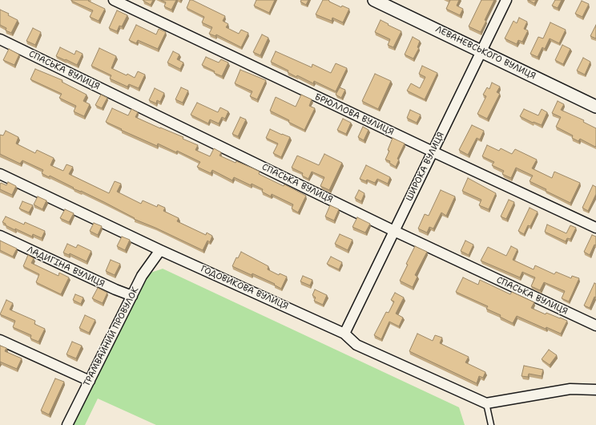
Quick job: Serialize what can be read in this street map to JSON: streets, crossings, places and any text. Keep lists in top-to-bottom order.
{
  "streets": {
    "street": [
      "ЛЕВАНЕВСЬКОГО ВУЛИЦЯ",
      "СПАСЬКА ВУЛИЦЯ",
      "БРЮЛЛОВА ВУЛИЦЯ",
      "ШИРОКА ВУЛИЦЯ",
      "ЛАДИГІНА ВУЛИЦЯ",
      "ГОДОВИКОВА ВУЛИЦЯ",
      "ТРАМВАЙНИЙ ПРОВУЛОК"
    ]
  },
  "crossings": [
    ["ЛЕВАНЕВСЬКОГО ВУЛИЦЯ", "ШИРОКА ВУЛИЦЯ"],
    ["СПАСЬКА ВУЛИЦЯ", "ШИРОКА ВУЛИЦЯ"],
    ["БРЮЛЛОВА ВУЛИЦЯ", "ШИРОКА ВУЛИЦЯ"],
    ["ШИРОКА ВУЛИЦЯ", "ГОДОВИКОВА ВУЛИЦЯ"],
    ["ЛАДИГІНА ВУЛИЦЯ", "ТРАМВАЙНИЙ ПРОВУЛОК"],
    ["ГОДОВИКОВА ВУЛИЦЯ", "ТРАМВАЙНИЙ ПРОВУЛОК"]
  ]
}
